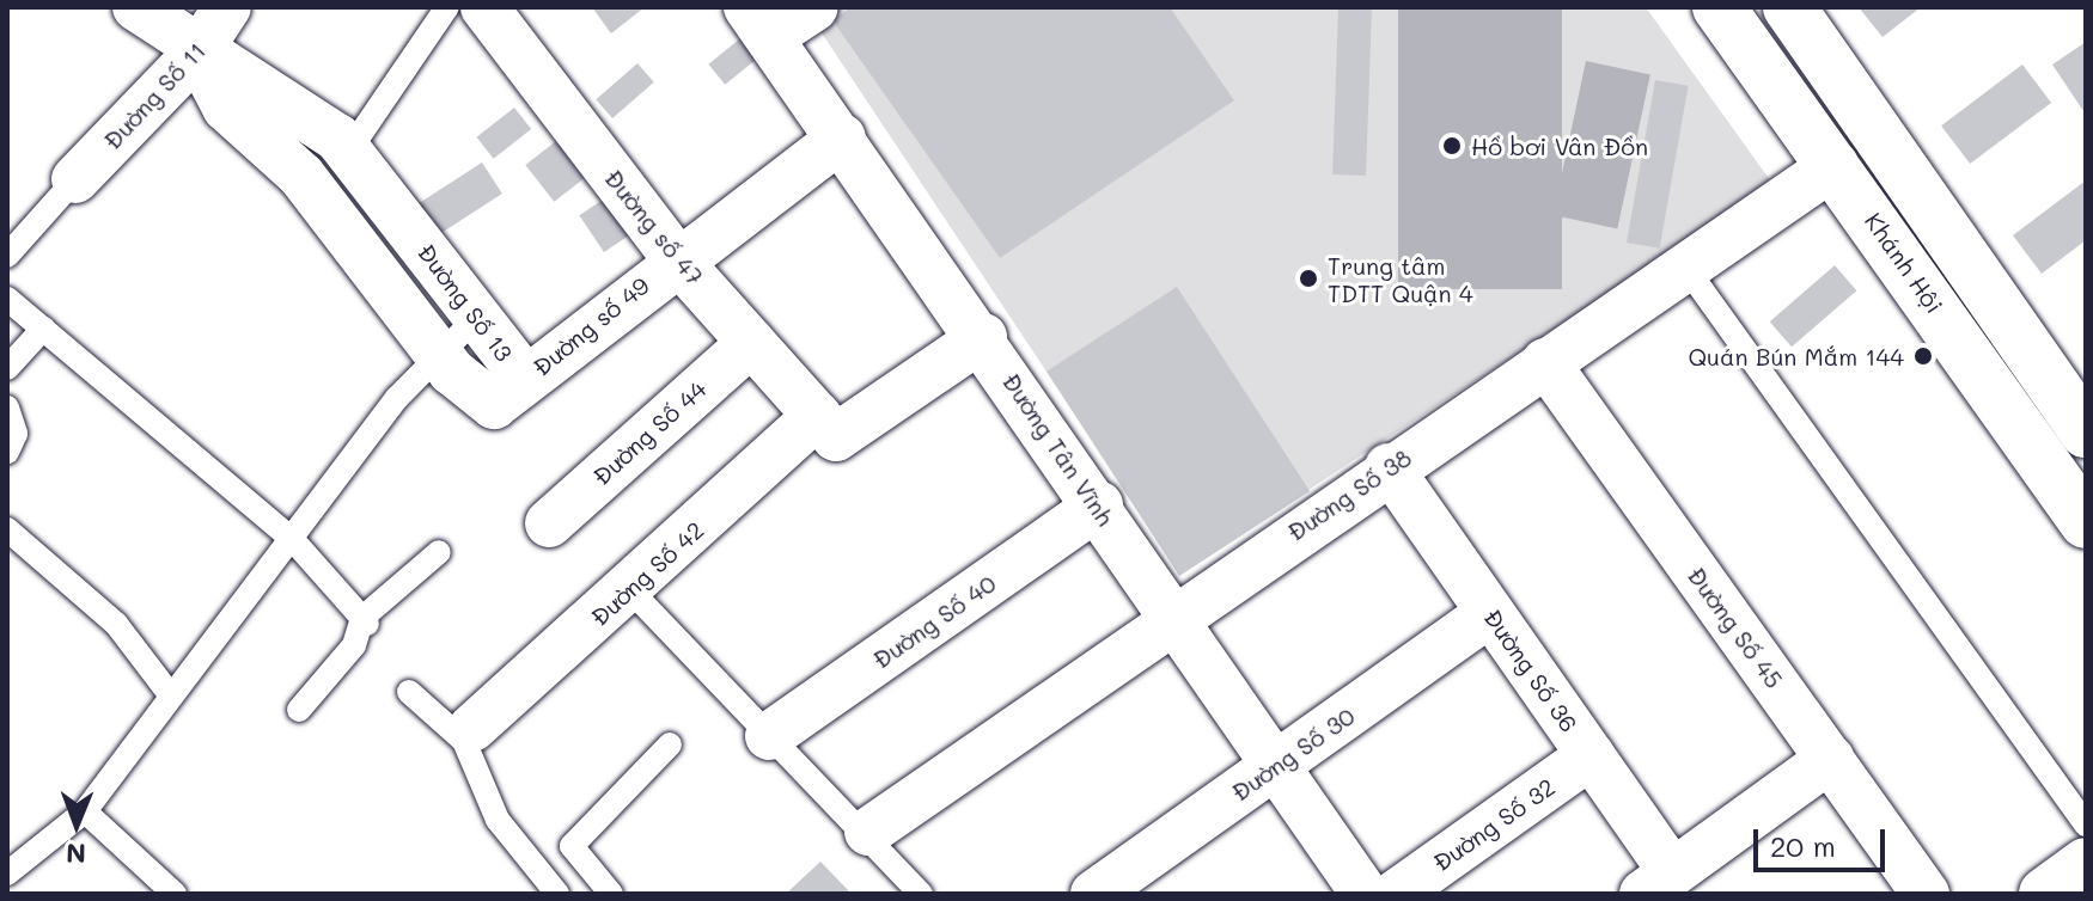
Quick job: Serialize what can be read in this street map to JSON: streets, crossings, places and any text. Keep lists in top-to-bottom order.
{
  "streets": {
    "main road": ["Khánh Hội"],
    "street": [
      "Đường Số 11",
      "Đường số 47",
      "Đường Số 13",
      "Đường số 49",
      "Đường Số 44",
      "Đường Tân Vĩnh",
      "Đường Số 38",
      "Đường Số 42",
      "Đường Số 40",
      "Đường Số 45",
      "Đường Số 36",
      "Đường Số 30",
      "Đường Số 32"
    ]
  },
  "crossings": [
    ["Đường Số 11", "Đường Số 13"],
    ["Đường số 47", "Đường số 49"],
    ["Đường số 47", "Đường Số 44"],
    ["Đường số 47", "Đường Số 42"],
    ["Khánh Hội", "Đường Số 38"],
    ["Đường Số 13", "Đường số 49"],
    ["Đường số 49", "Đường Tân Vĩnh"],
    ["Đường Tân Vĩnh", "Đường Số 38"],
    ["Đường Tân Vĩnh", "Đường Số 42"],
    ["Đường Tân Vĩnh", "Đường Số 40"],
    ["Đường Tân Vĩnh", "Đường Số 30"],
    ["Đường Số 38", "Đường Số 45"],
    ["Đường Số 38", "Đường Số 36"],
    ["Đường Số 36", "Đường Số 30"],
    ["Đường Số 36", "Đường Số 32"]
  ],
  "places": ["Hồ bơi Vân Đồn", "Trung tâm TDTT Quận 4", "Quán Bún Mắm 144"],
  "scale_bar": "20 m",
  "north": "bottom"
}
